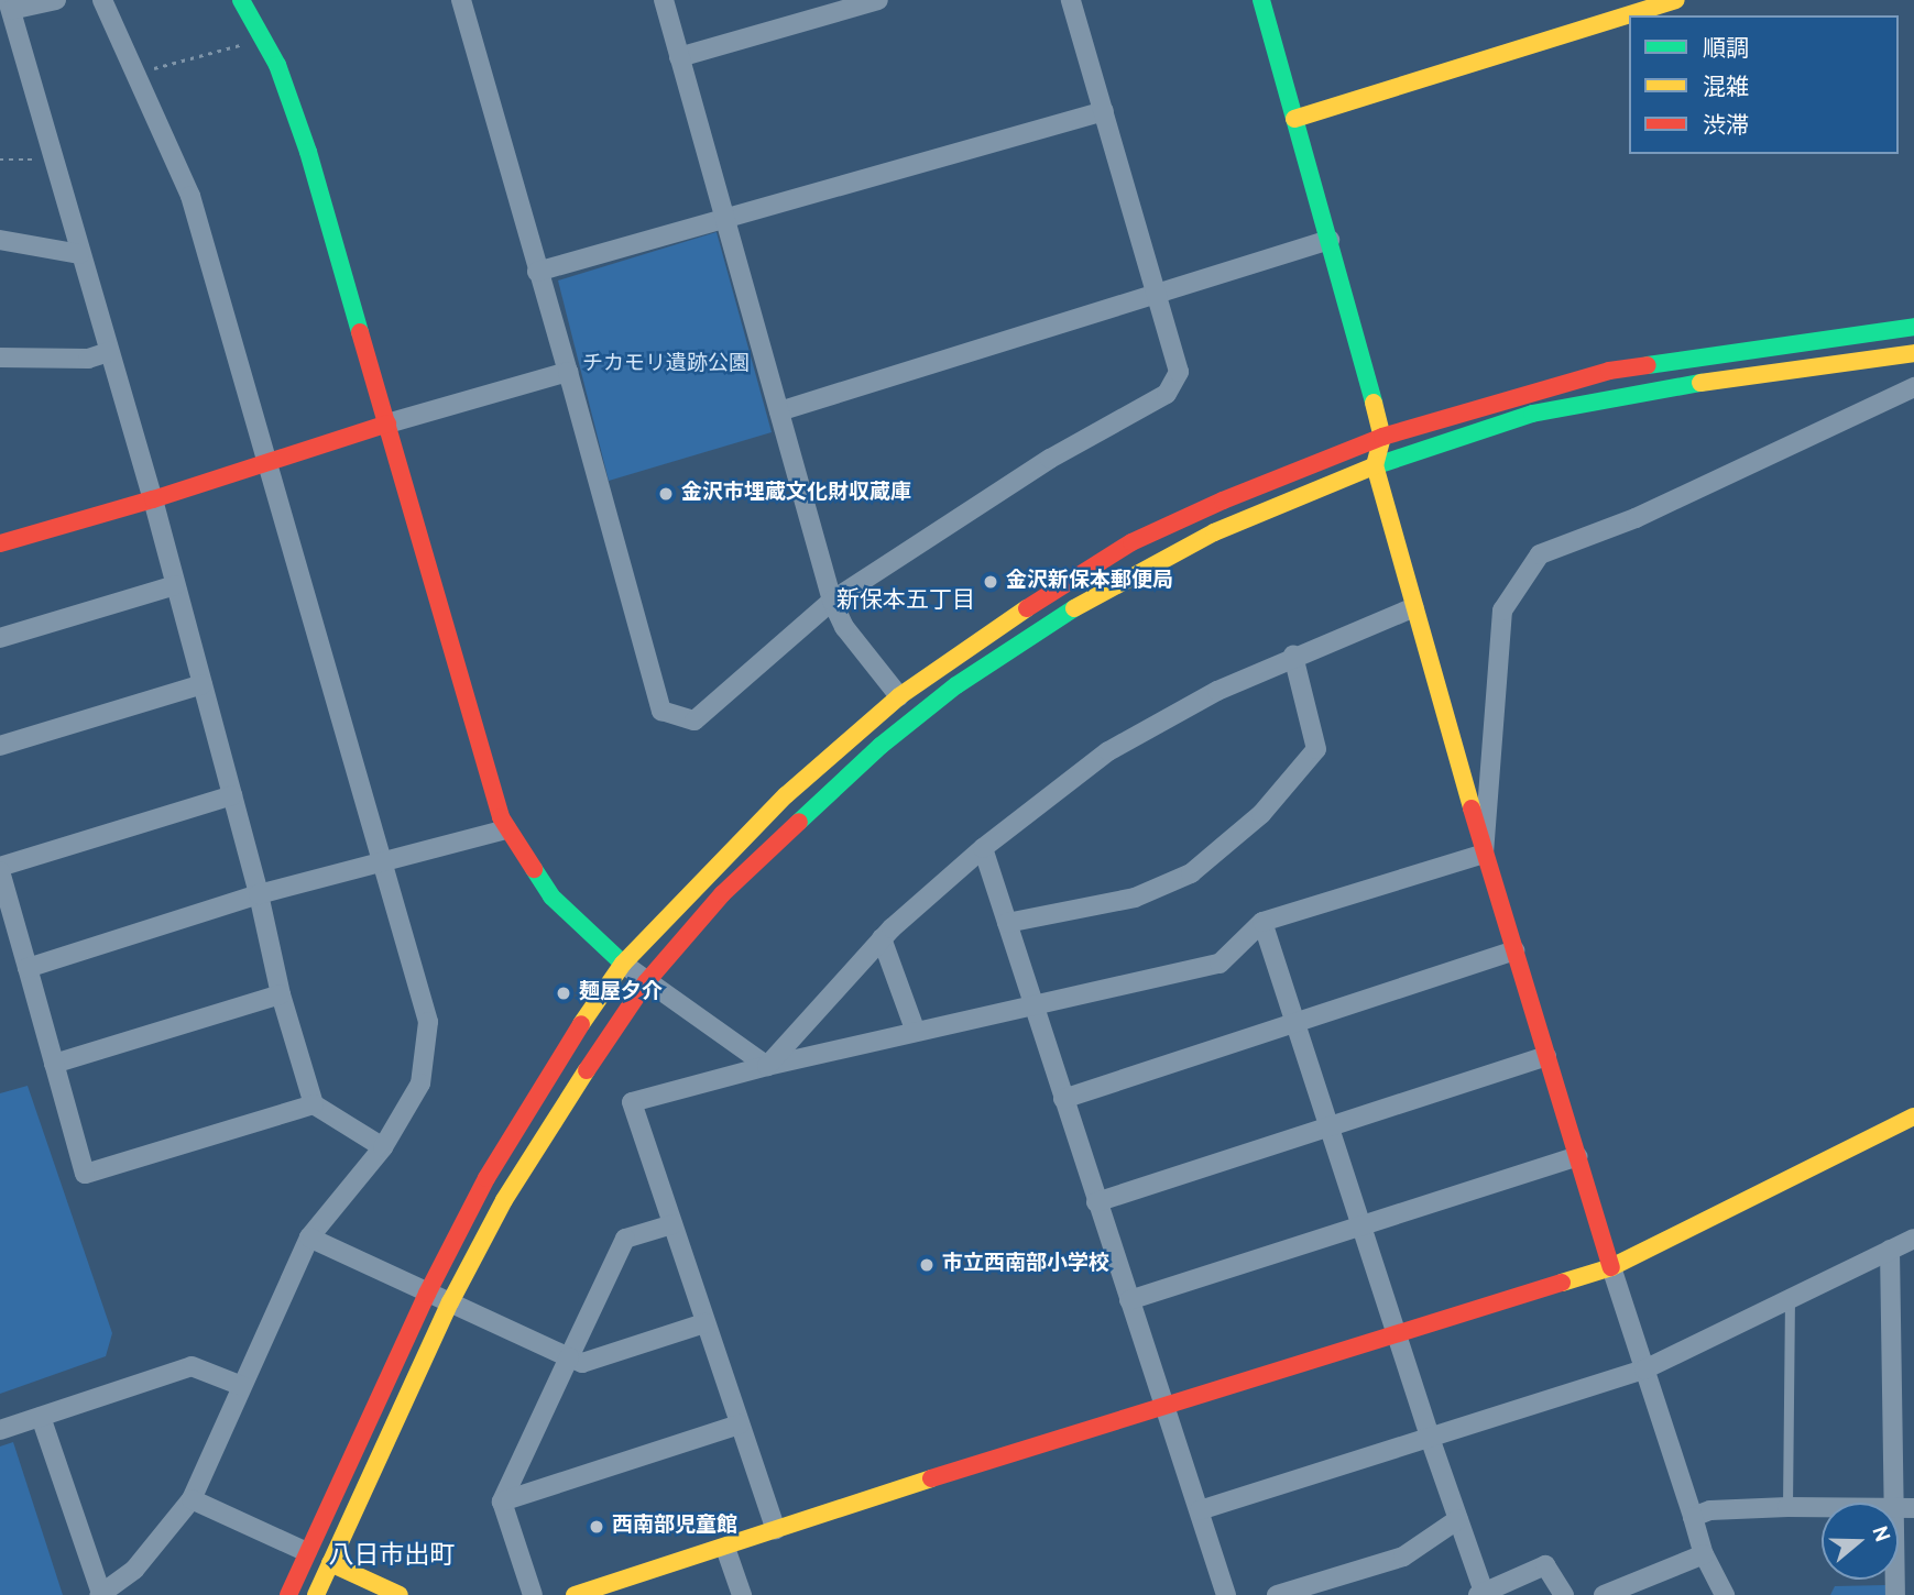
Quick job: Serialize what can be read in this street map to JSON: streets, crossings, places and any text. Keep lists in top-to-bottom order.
{
  "districts": ["新保本五丁目", "八日市出町"],
  "parks": ["チカモリ遺跡公園"],
  "places": [
    "金沢市埋蔵文化財収蔵庫",
    "金沢新保本郵便局",
    "麺屋夕介",
    "市立西南部小学校",
    "西南部児童館"
  ],
  "legend": ["順調", "混雑", "渋滞"],
  "north": "right"
}
